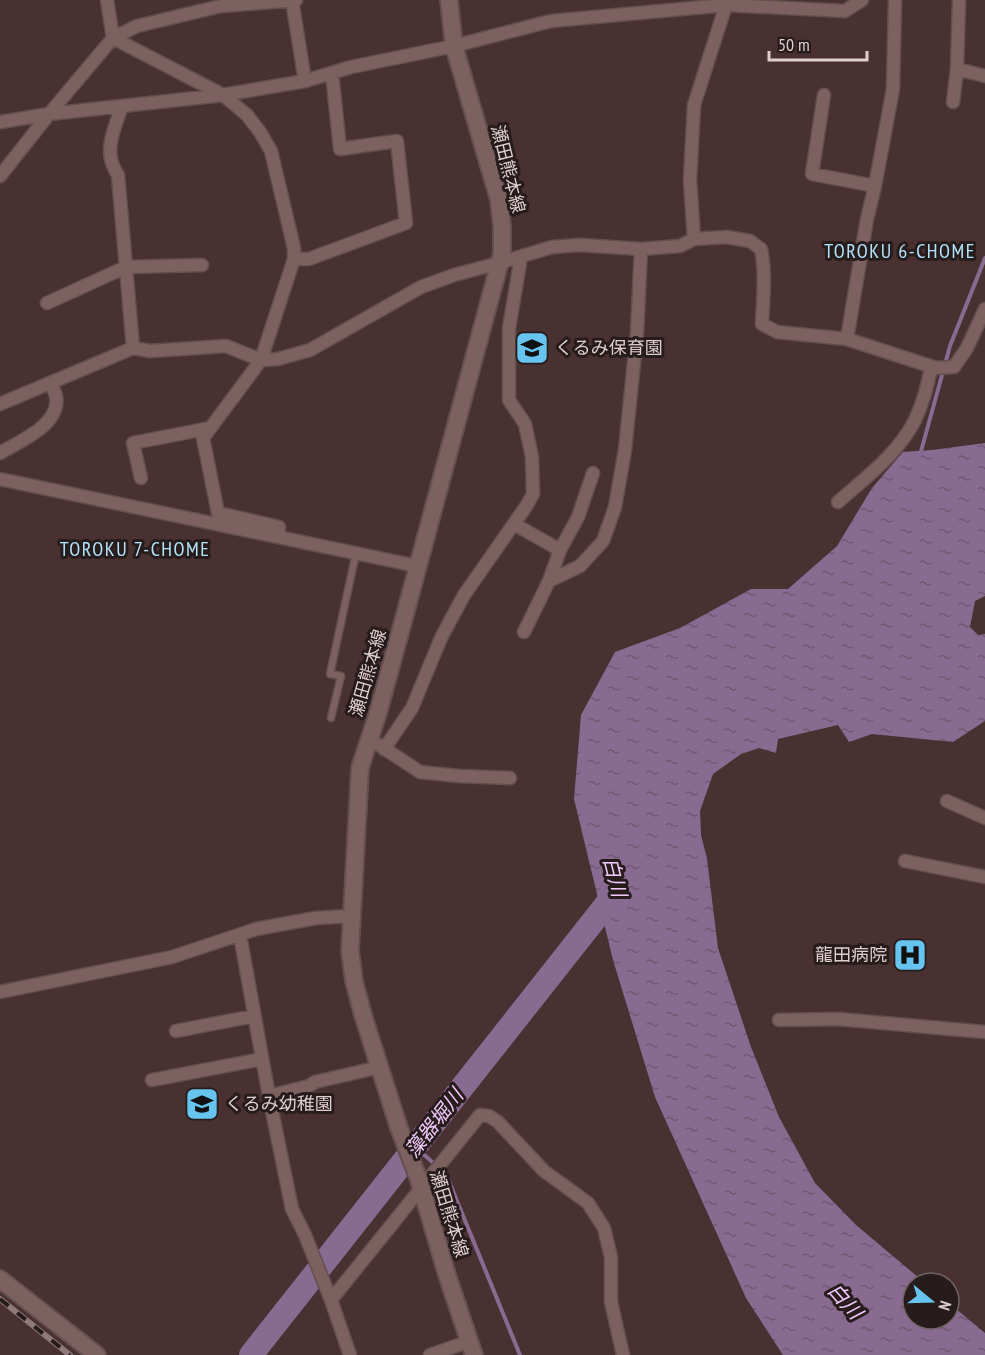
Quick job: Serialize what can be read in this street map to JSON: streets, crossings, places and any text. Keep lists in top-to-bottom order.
{
  "streets": {
    "main road": ["瀬田熊本線"]
  },
  "districts": ["TOROKU 6-CHOME", "TOROKU 7-CHOME"],
  "water": ["白川", "藻器堀川"],
  "places": {
    "school or university": ["くるみ保育園", "くるみ幼稚園"],
    "hospital": ["龍田病院"]
  },
  "scale_bar": "50 m",
  "north": "right"
}
